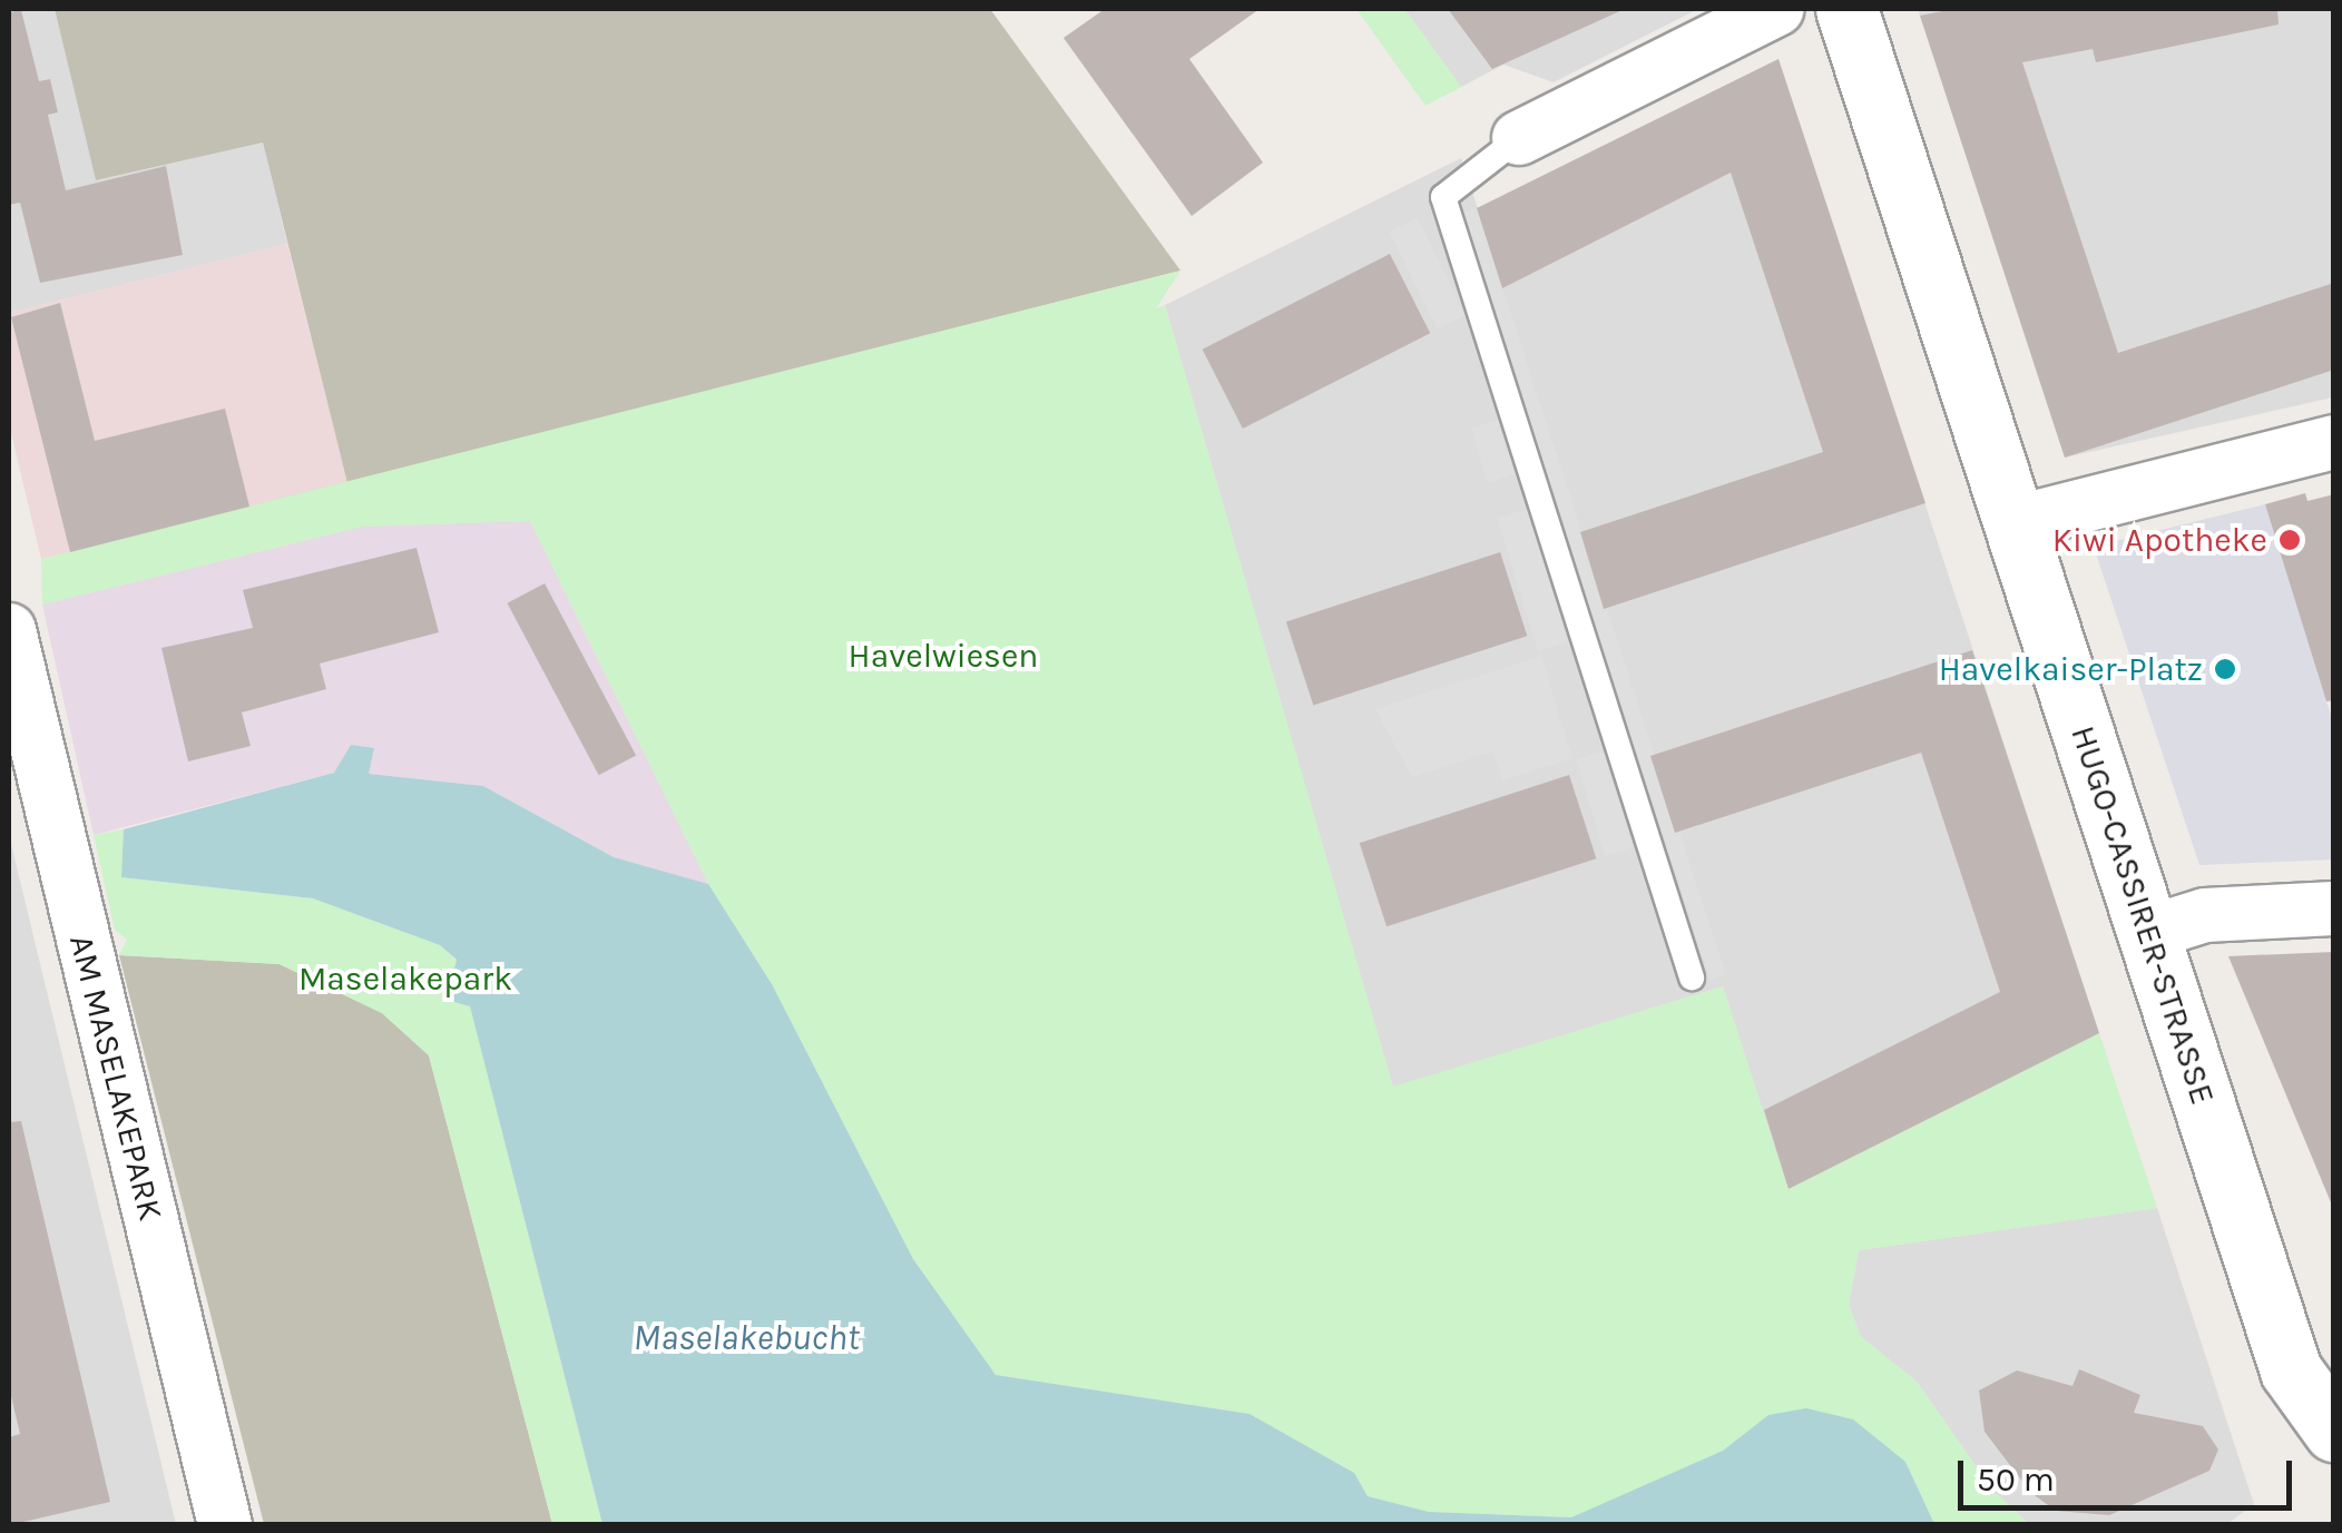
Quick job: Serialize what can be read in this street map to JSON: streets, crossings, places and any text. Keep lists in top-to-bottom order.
{
  "streets": {
    "street": ["HUGO-CASSIRER-STRASSE", "AM MASELAKEPARK"]
  },
  "water": ["Maselakebucht"],
  "parks": ["Havelwiesen", "Maselakepark"],
  "places": ["Kiwi Apotheke", "Havelkaiser-Platz"],
  "scale_bar": "50 m"
}
